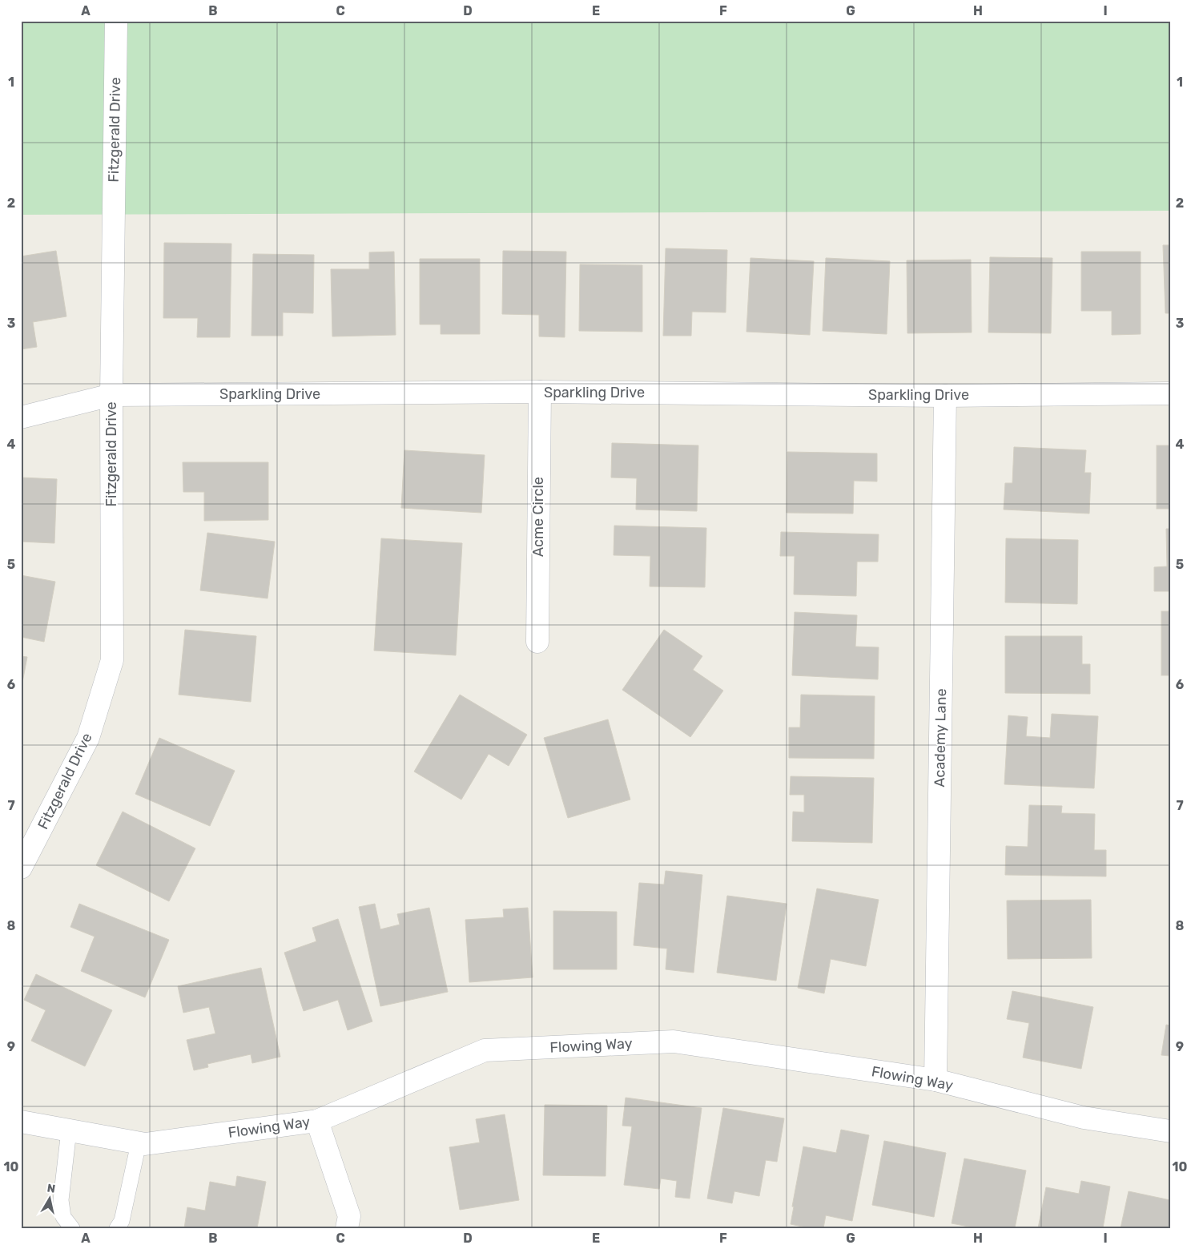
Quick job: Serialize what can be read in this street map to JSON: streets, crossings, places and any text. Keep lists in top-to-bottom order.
{
  "streets": {
    "street": [
      "Fitzgerald Drive",
      "Sparkling Drive",
      "Acme Circle",
      "Academy Lane",
      "Flowing Way"
    ]
  },
  "crossings": [
    ["Fitzgerald Drive", "Sparkling Drive"],
    ["Sparkling Drive", "Acme Circle"],
    ["Sparkling Drive", "Academy Lane"],
    ["Academy Lane", "Flowing Way"]
  ],
  "north": "top",
  "grid": {
    "columns": [
      "A",
      "B",
      "C",
      "D",
      "E",
      "F",
      "G",
      "H",
      "I"
    ],
    "rows": [
      "1",
      "2",
      "3",
      "4",
      "5",
      "6",
      "7",
      "8",
      "9",
      "10"
    ]
  }
}
